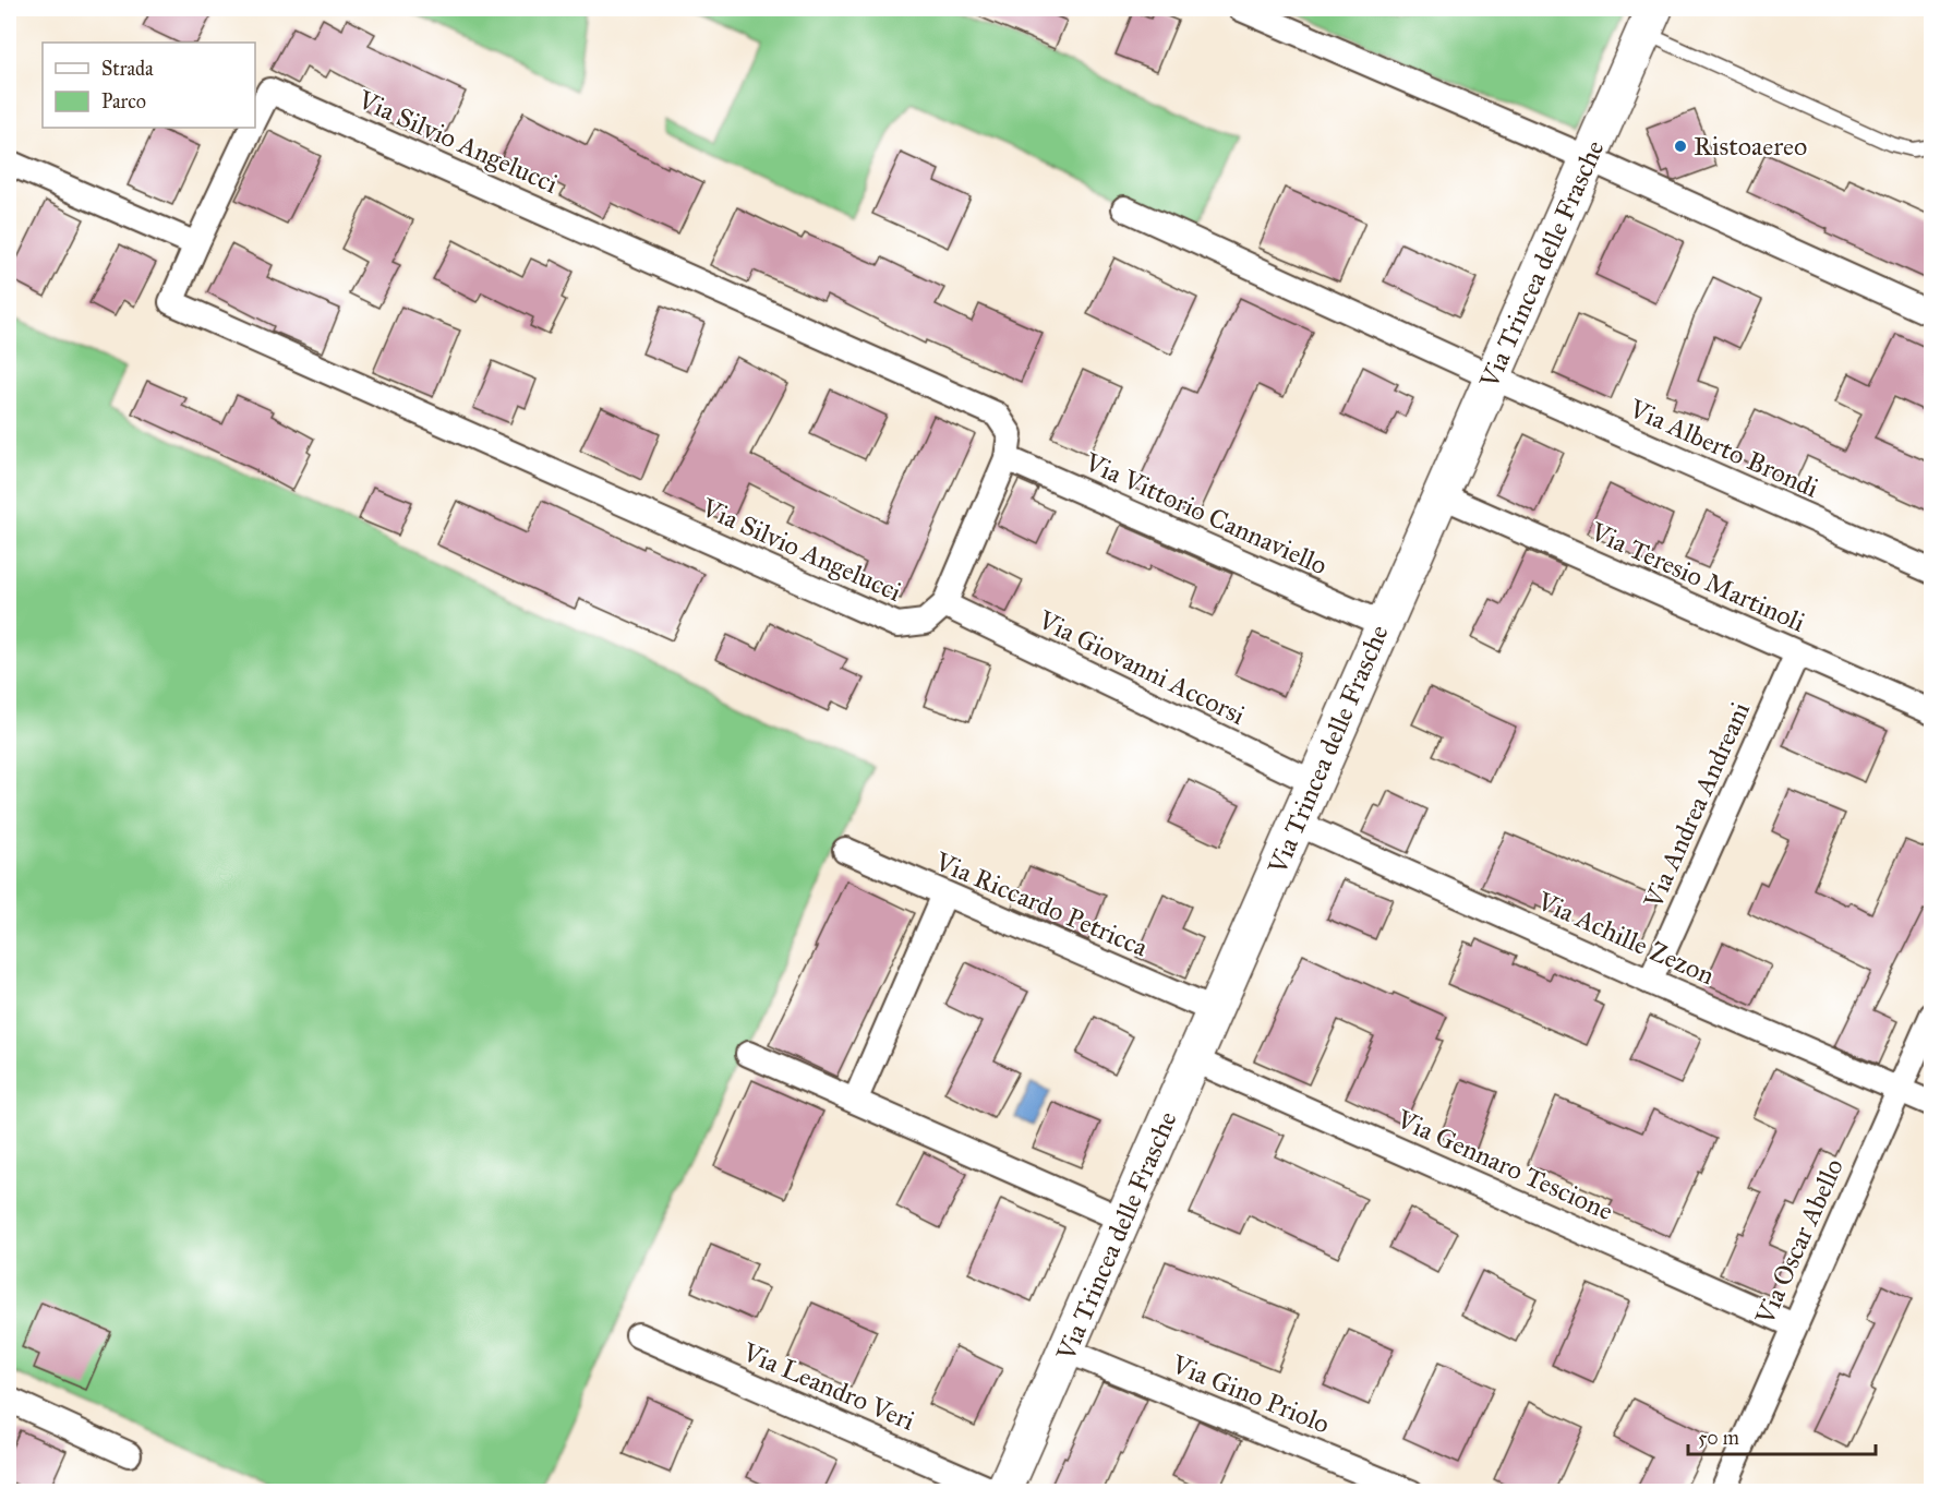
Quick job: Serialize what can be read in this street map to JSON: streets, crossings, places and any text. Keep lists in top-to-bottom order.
{
  "streets": {
    "street": [
      "Via Silvio Angelucci",
      "Via Trincea delle Frasche",
      "Via Alberto Brondi",
      "Via Vittorio Cannaviello",
      "Via Teresio Martinoli",
      "Via Giovanni Accorsi",
      "Via Andrea Andreani",
      "Via Riccardo Petricca",
      "Via Achille Zezon",
      "Via Gennaro Tescione",
      "Via Oscar Abello",
      "Via Leandro Veri",
      "Via Gino Priolo"
    ]
  },
  "crossings": [
    ["Via Silvio Angelucci", "Via Vittorio Cannaviello"],
    ["Via Silvio Angelucci", "Via Giovanni Accorsi"],
    ["Via Trincea delle Frasche", "Via Alberto Brondi"],
    ["Via Trincea delle Frasche", "Via Vittorio Cannaviello"],
    ["Via Trincea delle Frasche", "Via Teresio Martinoli"],
    ["Via Trincea delle Frasche", "Via Giovanni Accorsi"],
    ["Via Trincea delle Frasche", "Via Riccardo Petricca"],
    ["Via Trincea delle Frasche", "Via Achille Zezon"],
    ["Via Trincea delle Frasche", "Via Gennaro Tescione"],
    ["Via Trincea delle Frasche", "Via Gino Priolo"],
    ["Via Teresio Martinoli", "Via Andrea Andreani"],
    ["Via Andrea Andreani", "Via Achille Zezon"],
    ["Via Achille Zezon", "Via Oscar Abello"],
    ["Via Gennaro Tescione", "Via Oscar Abello"]
  ],
  "places": ["Ristoaereo"],
  "legend": ["Strada", "Parco"],
  "scale_bar": "50 m"
}
